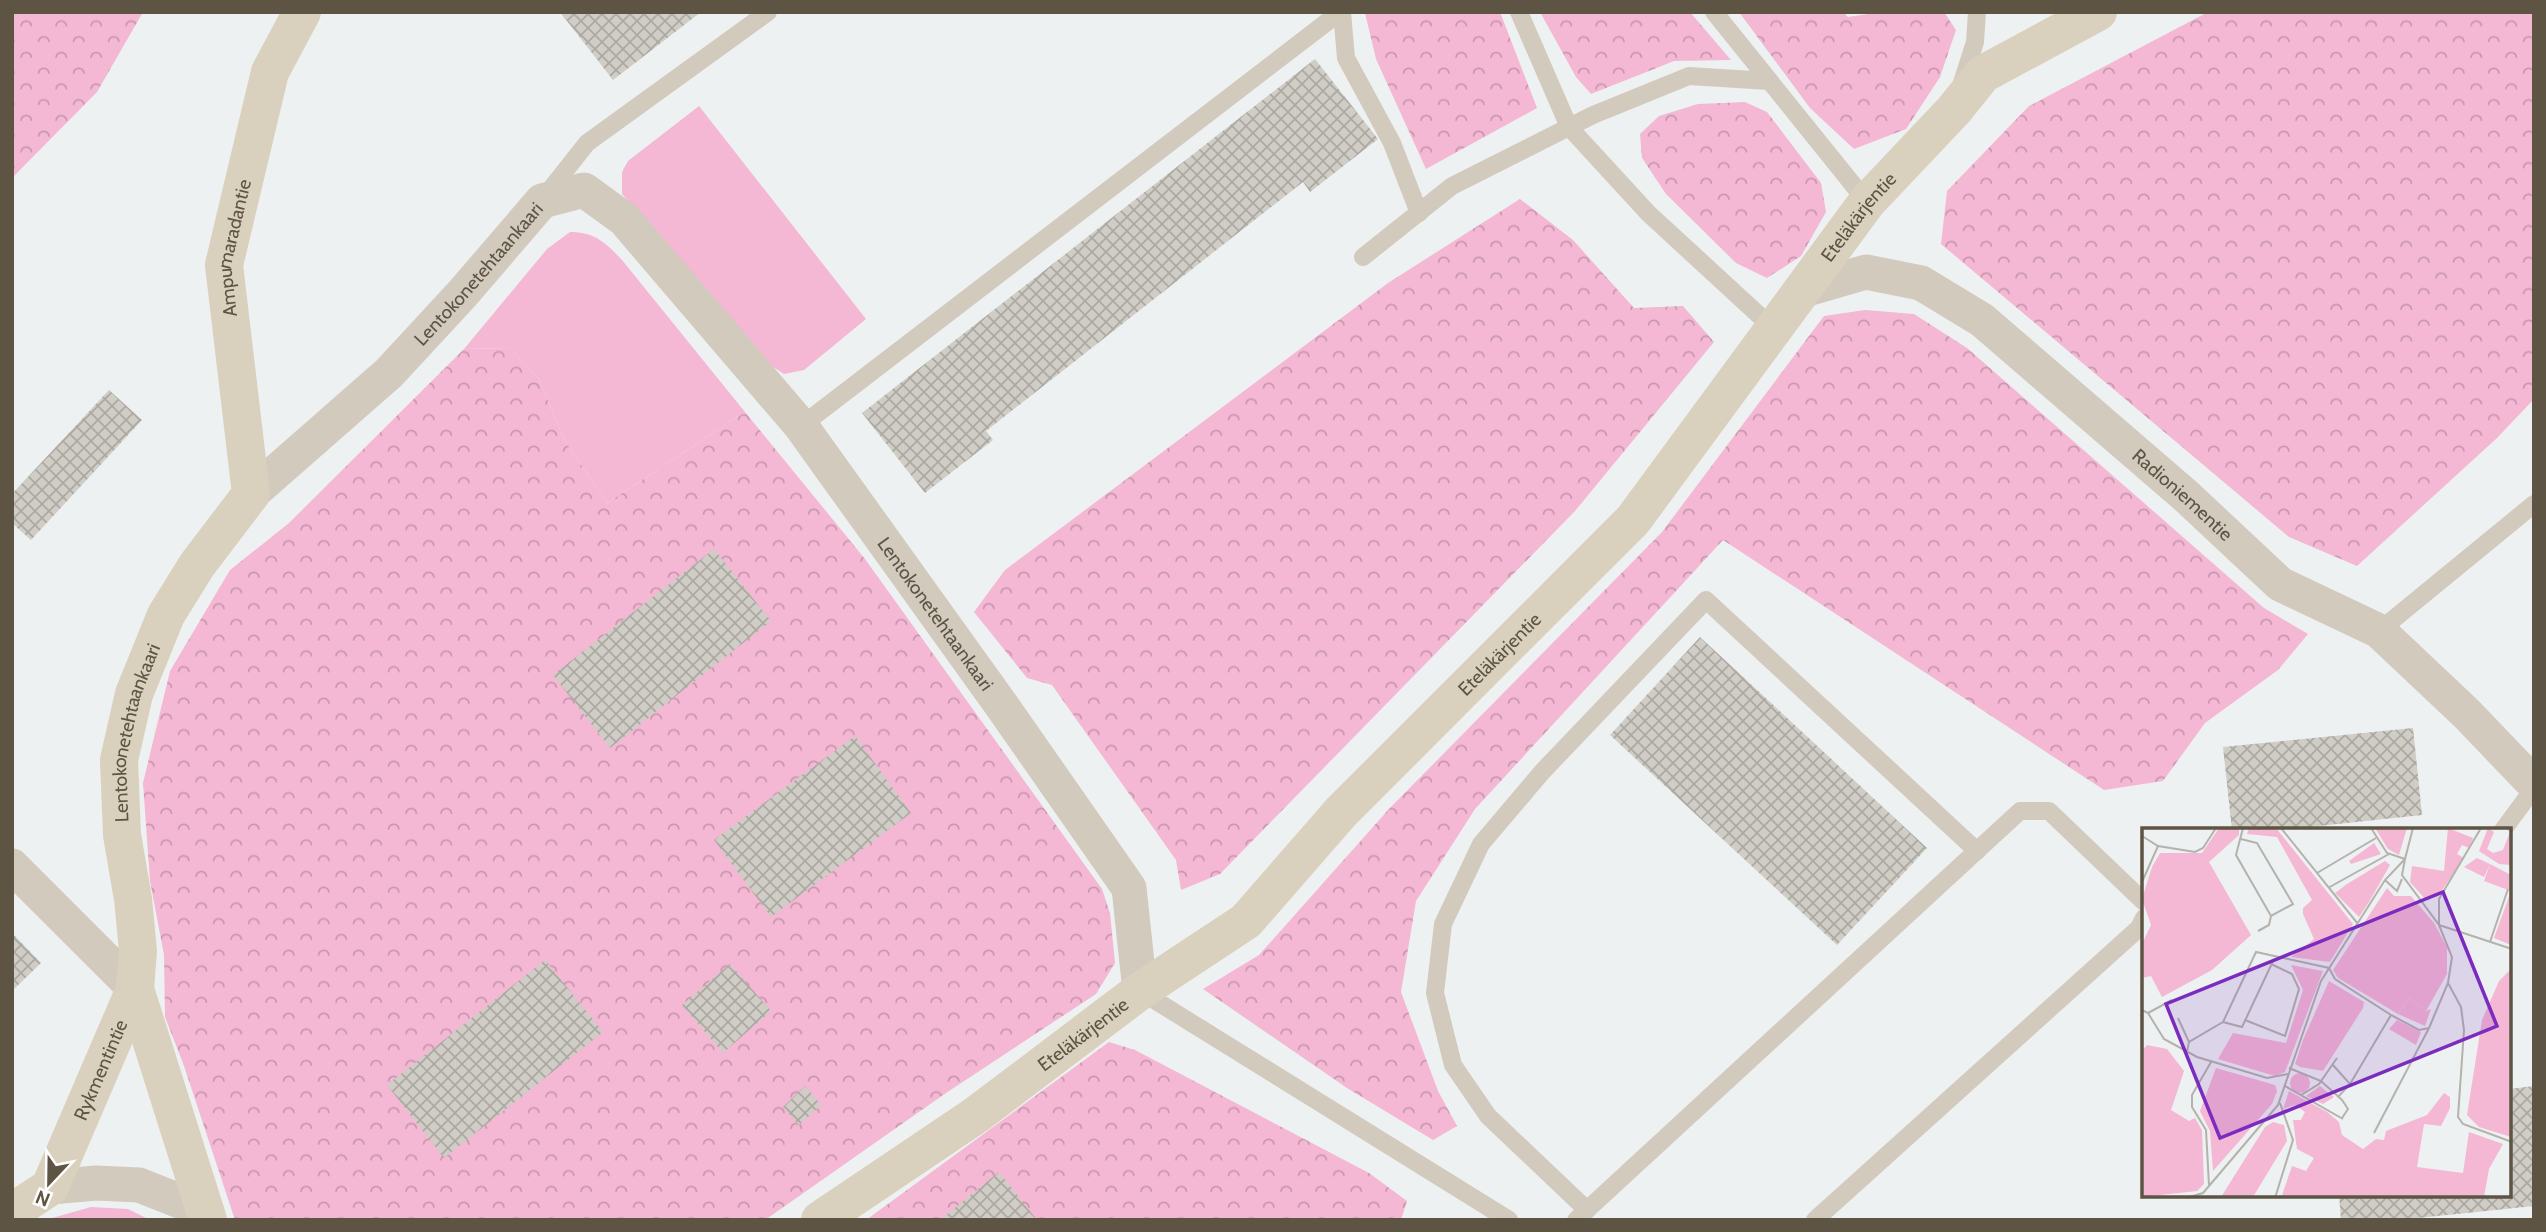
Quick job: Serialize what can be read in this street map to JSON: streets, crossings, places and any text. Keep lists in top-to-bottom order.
{
  "streets": {
    "street": [
      "Eteläkärjentie",
      "Ampumaradantie",
      "Lentokonetehtaankaari",
      "Radioniementie",
      "Rykmentintie"
    ]
  },
  "crossings": [
    ["Eteläkärjentie", "Lentokonetehtaankaari"],
    ["Eteläkärjentie", "Radioniementie"],
    ["Ampumaradantie", "Lentokonetehtaankaari"],
    ["Lentokonetehtaankaari", "Rykmentintie"]
  ],
  "north": "bottom"
}
